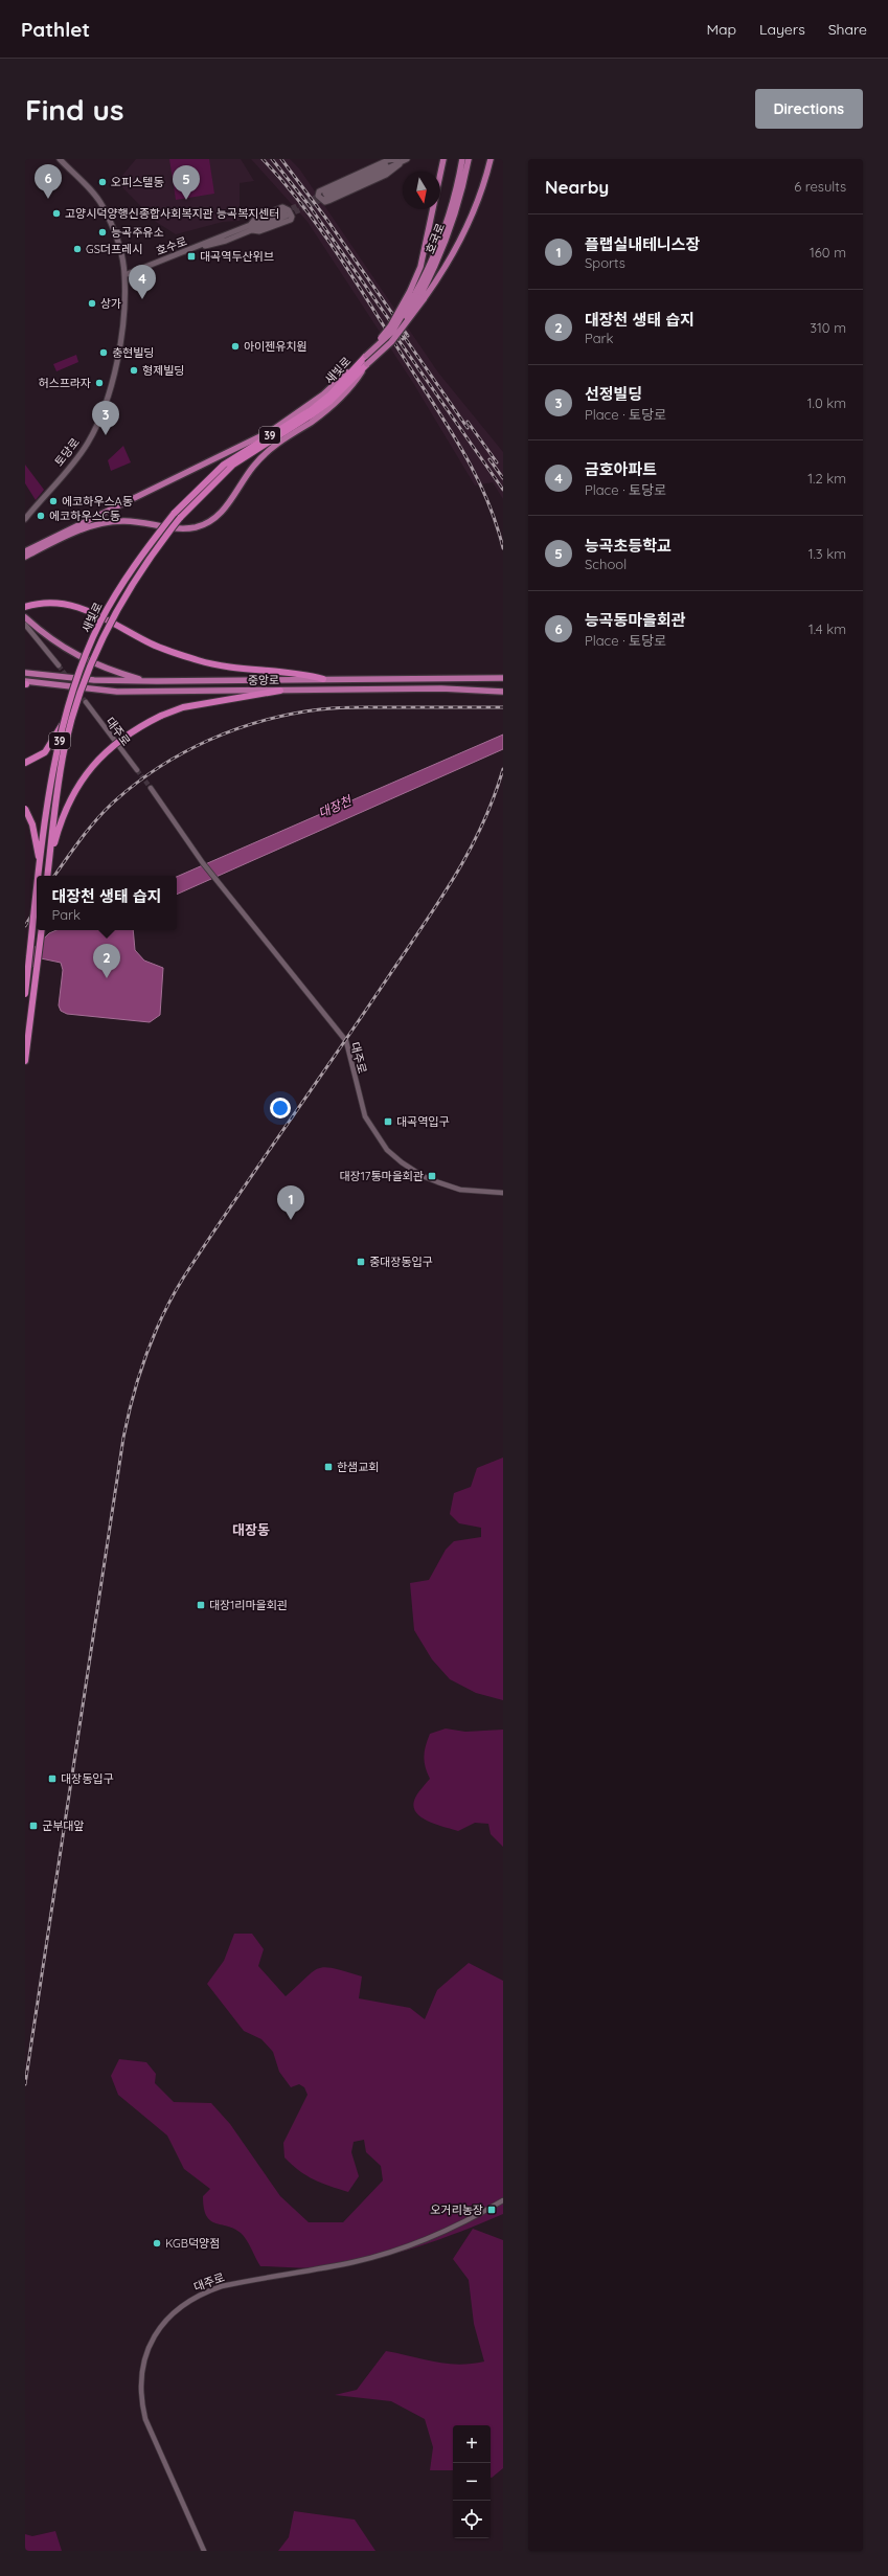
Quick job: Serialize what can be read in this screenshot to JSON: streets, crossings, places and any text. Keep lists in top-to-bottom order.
{
  "streets": {
    "highway": ["새빛로", "39"],
    "main road": [
      "호국로",
      "호수로",
      "토당로",
      "중앙로"
    ],
    "street": ["대주로"]
  },
  "crossings": [
    ["호국로", "39"],
    ["호수로", "토당로"],
    ["새빛로", "39"]
  ],
  "districts": ["대장동"],
  "water": ["대장천"],
  "places": {
    "other": [
      "오피스텔동",
      "고양시덕양행신종합사회복지관 능곡복지센터",
      "능곡주유소",
      "GS더프레시",
      "상가",
      "아이젠유치원",
      "충현빌딩",
      "형제빌딩",
      "허스프라자",
      "에코하우스A동",
      "에코하우스C동",
      "KGB덕양점"
    ],
    "transit": [
      "대곡역두산위브",
      "대곡역입구",
      "대장17통마을회관",
      "중대장동입구",
      "한샘교회",
      "대장1리마을회괸",
      "대장동입구",
      "군부대앞",
      "오거리농장"
    ]
  },
  "north": "bottom",
  "page": {
    "header": "Pathlet",
    "nav": ["Map", "Layers", "Share"],
    "buttons": "Directions",
    "title": "Find us",
    "heading": ["Nearby", "6 results"],
    "pins": [
      "6",
      "5",
      "4",
      "3",
      "2",
      "1"
    ],
    "list": [
      {
        "mark": "1",
        "name": "플랩실내테니스장",
        "note": "Sports",
        "value": "160 m"
      },
      {
        "mark": "2",
        "name": "대장천 생태 습지",
        "note": "Park",
        "value": "310 m"
      },
      {
        "mark": "3",
        "name": "선정빌딩",
        "note": "Place · 토당로",
        "value": "1.0 km"
      },
      {
        "mark": "4",
        "name": "금호아파트",
        "note": "Place · 토당로",
        "value": "1.2 km"
      },
      {
        "mark": "5",
        "name": "능곡초등학교",
        "note": "School",
        "value": "1.3 km"
      },
      {
        "mark": "6",
        "name": "능곡동마을회관",
        "note": "Place · 토당로",
        "value": "1.4 km"
      }
    ],
    "popup": ["대장천 생태 습지", "Park"],
    "map_buttons": ["+", "−"]
  }
}
